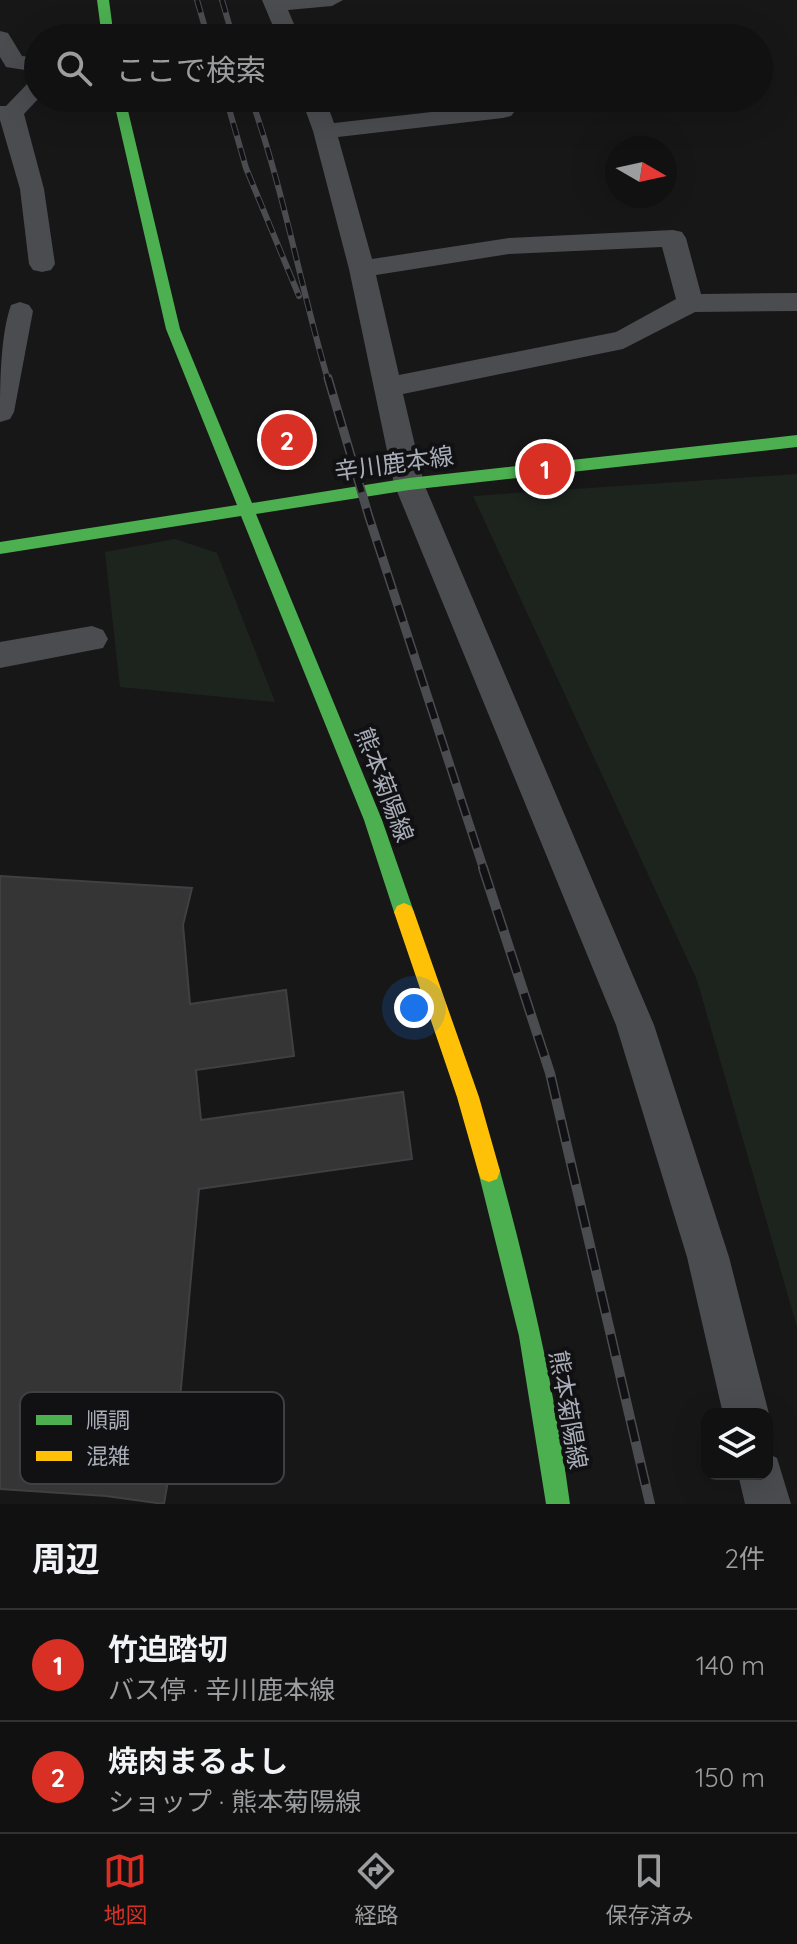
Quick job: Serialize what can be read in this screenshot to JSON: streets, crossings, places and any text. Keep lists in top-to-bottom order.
{
  "streets": {
    "main road": ["辛川鹿本線", "熊本菊陽線"]
  },
  "crossings": [
    ["辛川鹿本線", "熊本菊陽線"]
  ],
  "legend": ["順調", "混雑"],
  "north": "right",
  "page": {
    "search": "ここで検索",
    "pins": ["2", "1"],
    "heading": ["周辺", "2件"],
    "list": [
      {
        "mark": "1",
        "name": "竹迫踏切",
        "note": "バス停 · 辛川鹿本線",
        "value": "140 m"
      },
      {
        "mark": "2",
        "name": "焼肉まるよし",
        "note": "ショップ · 熊本菊陽線",
        "value": "150 m"
      }
    ],
    "nav": ["地図", "経路", "保存済み"]
  }
}
